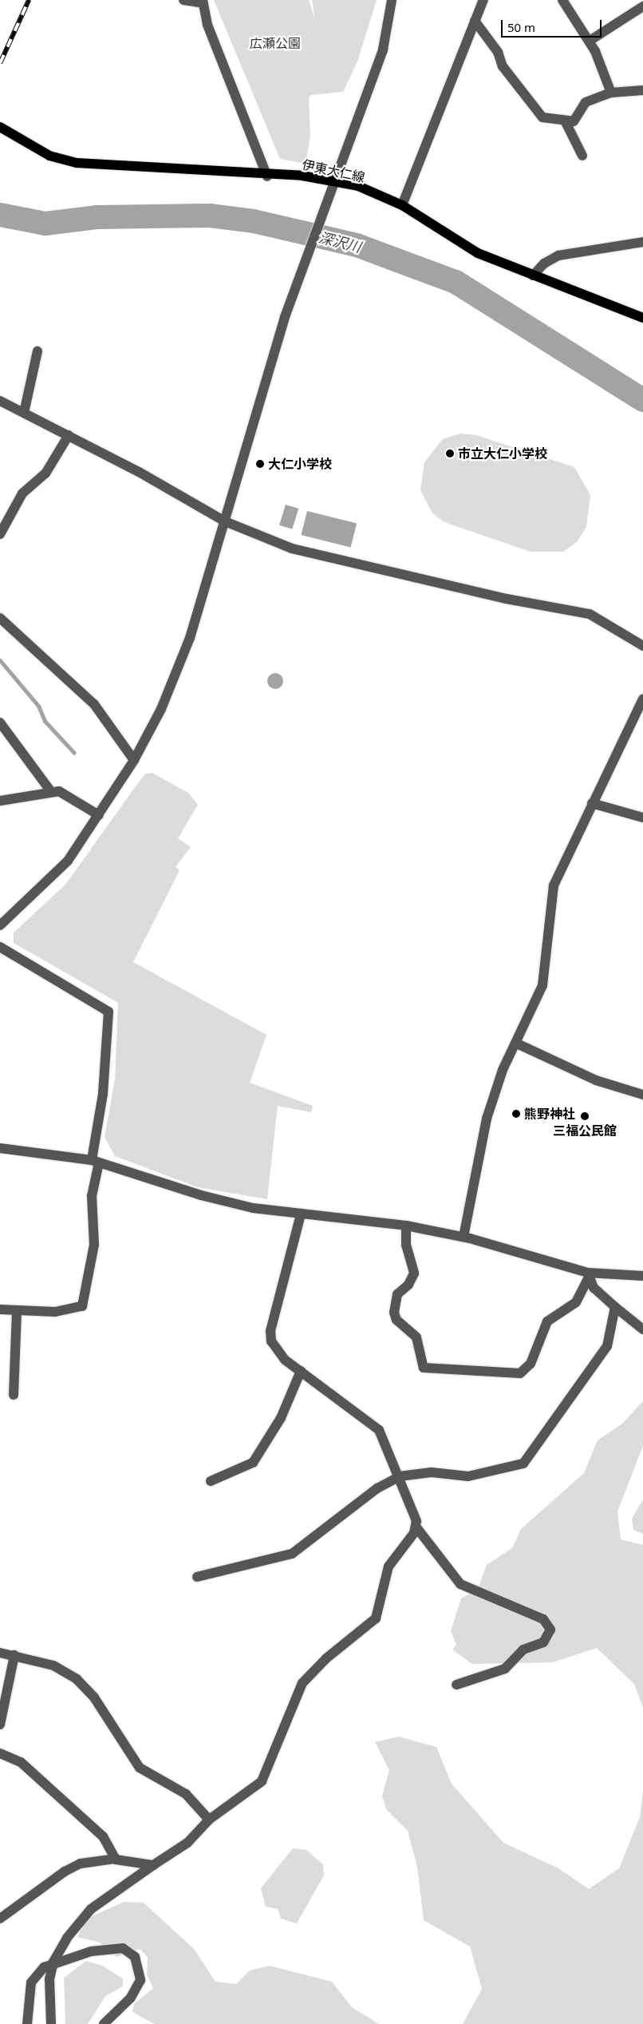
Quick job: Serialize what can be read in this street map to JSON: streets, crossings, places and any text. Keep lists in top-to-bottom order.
{
  "streets": {
    "main road": ["伊東大仁線"]
  },
  "water": ["深沢川"],
  "parks": ["広瀬公園"],
  "places": [
    "市立大仁小学校",
    "大仁小学校",
    "熊野神社",
    "三福公民館"
  ],
  "scale_bar": "50 m"
}
